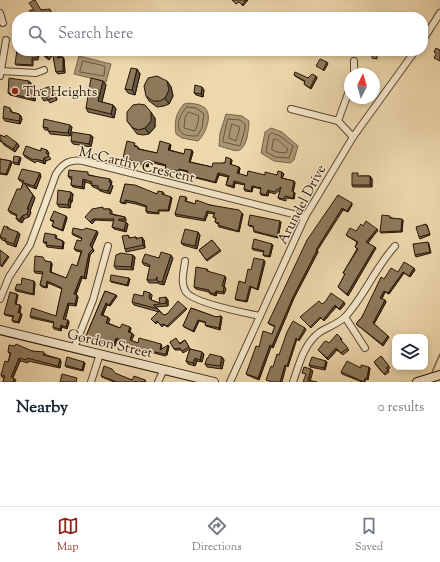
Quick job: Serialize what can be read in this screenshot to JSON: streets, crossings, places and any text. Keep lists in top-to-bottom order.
{
  "streets": {
    "street": ["McCarthy Crescent", "Arundel Drive", "Gordon Street"]
  },
  "crossings": [
    ["McCarthy Crescent", "Arundel Drive"]
  ],
  "places": ["The Heights"],
  "north": "top",
  "page": {
    "search": "Search here",
    "heading": ["Nearby", "0 results"],
    "nav": ["Map", "Directions", "Saved"]
  }
}
